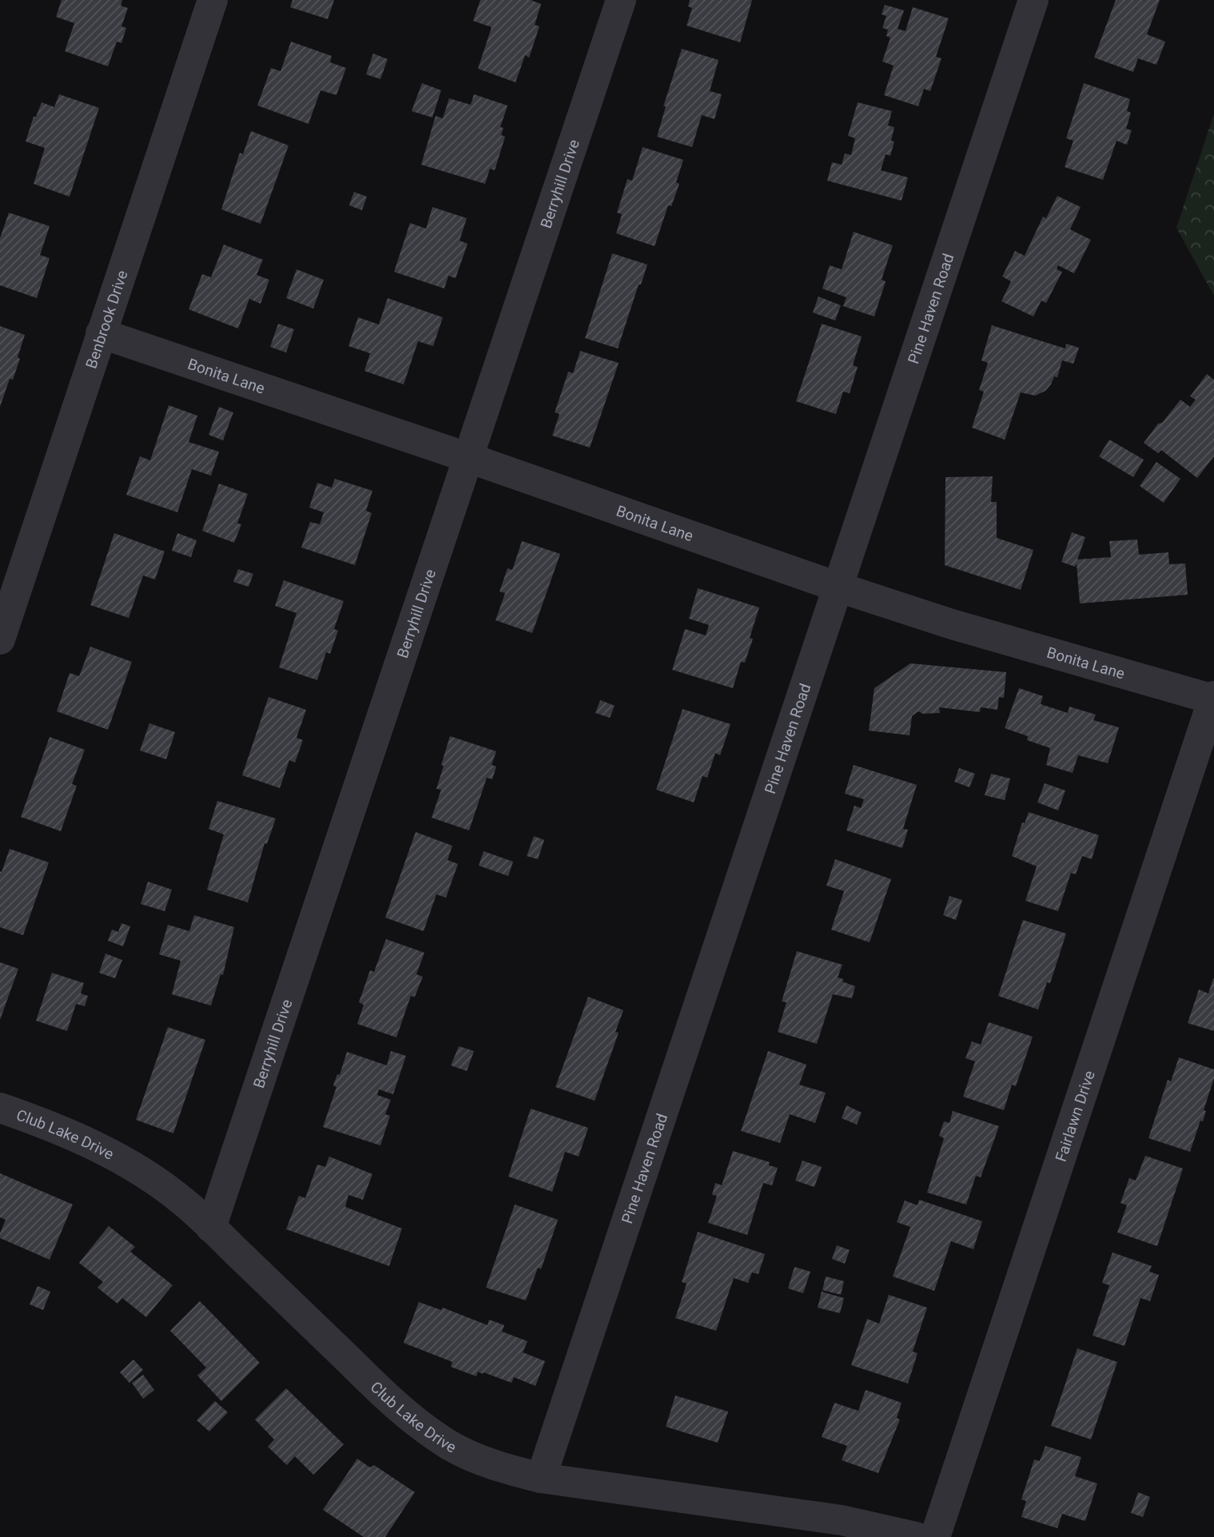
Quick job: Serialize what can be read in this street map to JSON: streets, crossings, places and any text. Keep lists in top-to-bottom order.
{
  "streets": {
    "street": [
      "Berryhill Drive",
      "Pine Haven Road",
      "Benbrook Drive",
      "Bonita Lane",
      "Fairlawn Drive",
      "Club Lake Drive"
    ]
  },
  "crossings": [
    ["Berryhill Drive", "Bonita Lane"],
    ["Berryhill Drive", "Club Lake Drive"],
    ["Pine Haven Road", "Bonita Lane"],
    ["Pine Haven Road", "Club Lake Drive"],
    ["Benbrook Drive", "Bonita Lane"],
    ["Bonita Lane", "Fairlawn Drive"]
  ]
}
